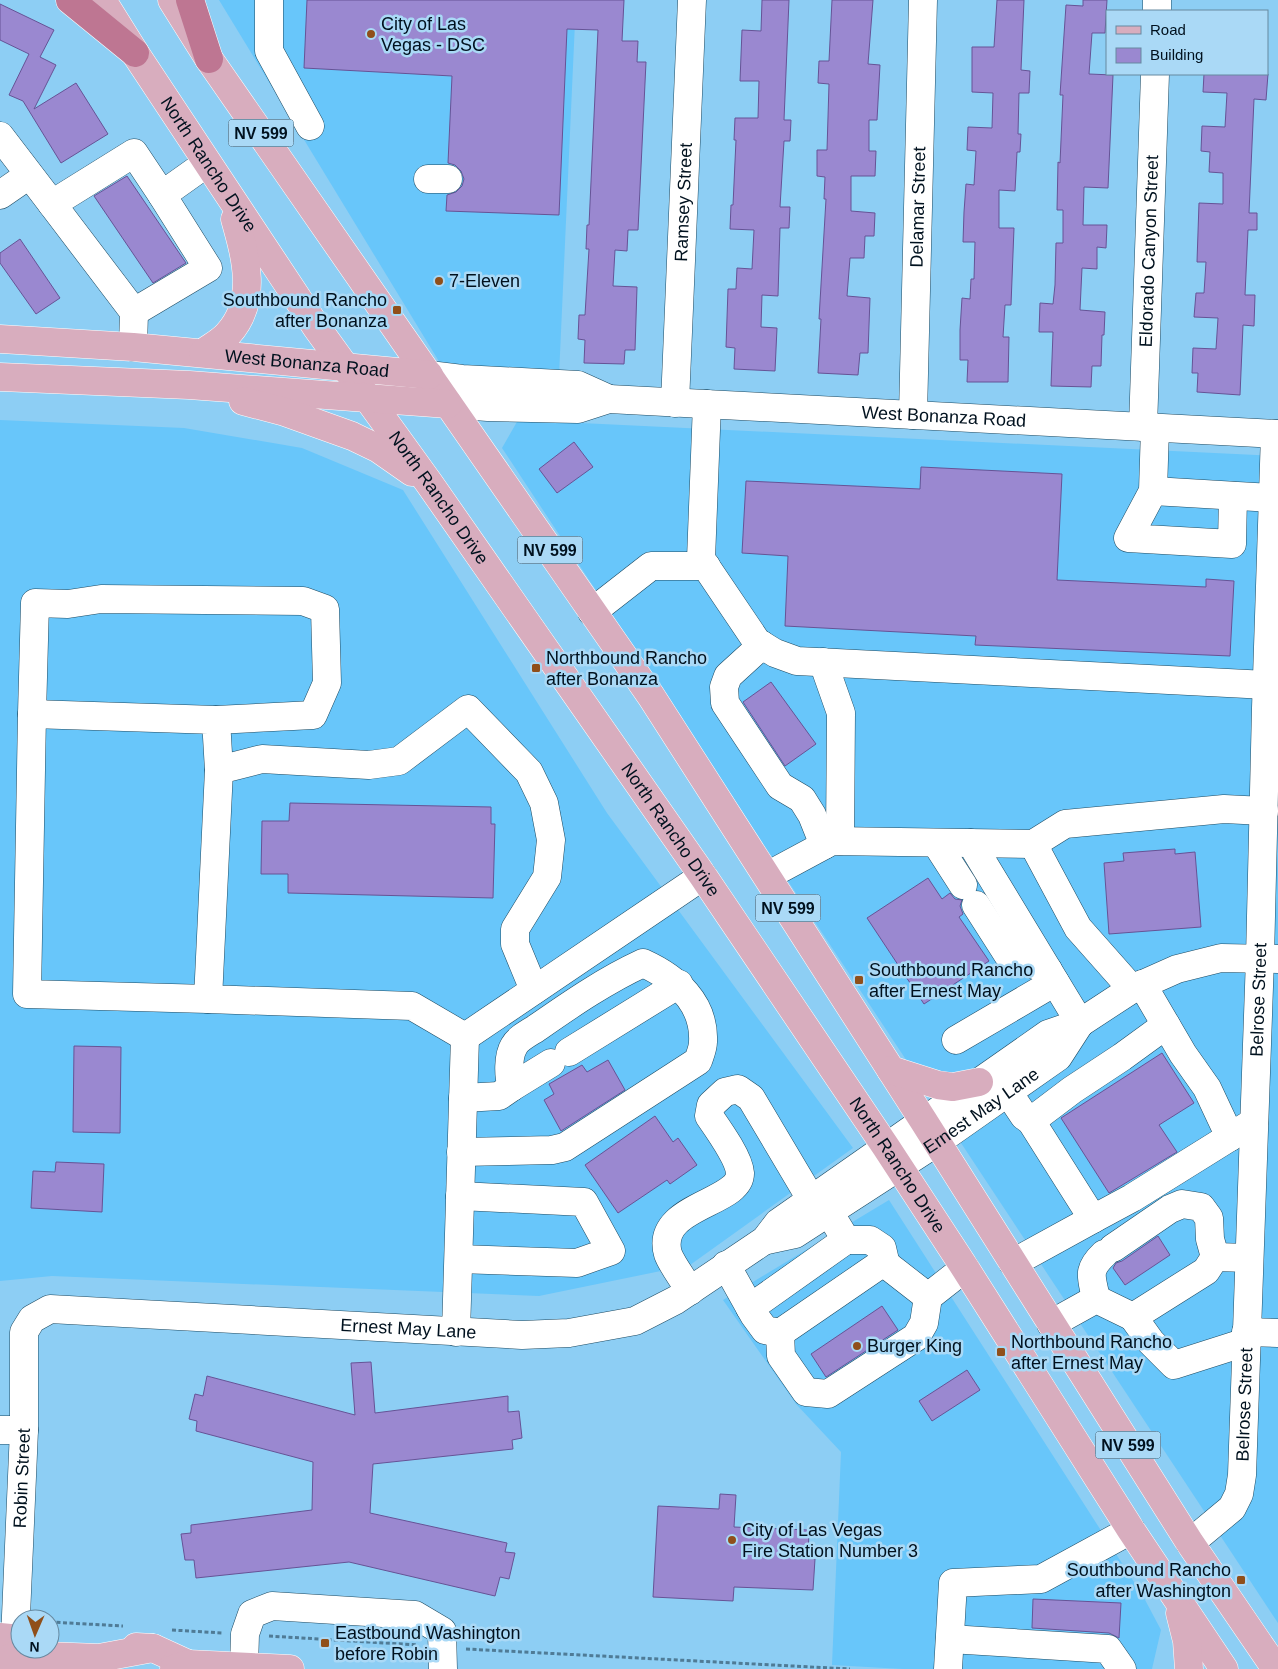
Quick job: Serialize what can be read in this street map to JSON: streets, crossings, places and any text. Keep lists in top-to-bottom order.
{
  "streets": {
    "main road": ["NV 599", "North Rancho Drive", "West Bonanza Road"],
    "street": [
      "Ramsey Street",
      "Delamar Street",
      "Eldorado Canyon Street",
      "Belrose Street",
      "Ernest May Lane",
      "Robin Street"
    ]
  },
  "crossings": [
    ["NV 599", "West Bonanza Road"],
    ["NV 599", "Belrose Street"],
    ["NV 599", "Ernest May Lane"],
    ["North Rancho Drive", "West Bonanza Road"],
    ["North Rancho Drive", "Ernest May Lane"],
    ["Ramsey Street", "West Bonanza Road"],
    ["Delamar Street", "West Bonanza Road"],
    ["Eldorado Canyon Street", "West Bonanza Road"],
    ["West Bonanza Road", "Belrose Street"],
    ["Belrose Street", "Ernest May Lane"],
    ["Ernest May Lane", "Robin Street"]
  ],
  "places": {
    "other": [
      "City of Las Vegas - DSC",
      "7-Eleven",
      "Burger King",
      "City of Las Vegas Fire Station Number 3"
    ],
    "transit": [
      "Southbound Rancho after Bonanza",
      "Northbound Rancho after Bonanza",
      "Southbound Rancho after Ernest May",
      "Northbound Rancho after Ernest May",
      "Southbound Rancho after Washington",
      "Eastbound Washington before Robin"
    ]
  },
  "legend": ["Road", "Building"],
  "north": "bottom"
}
